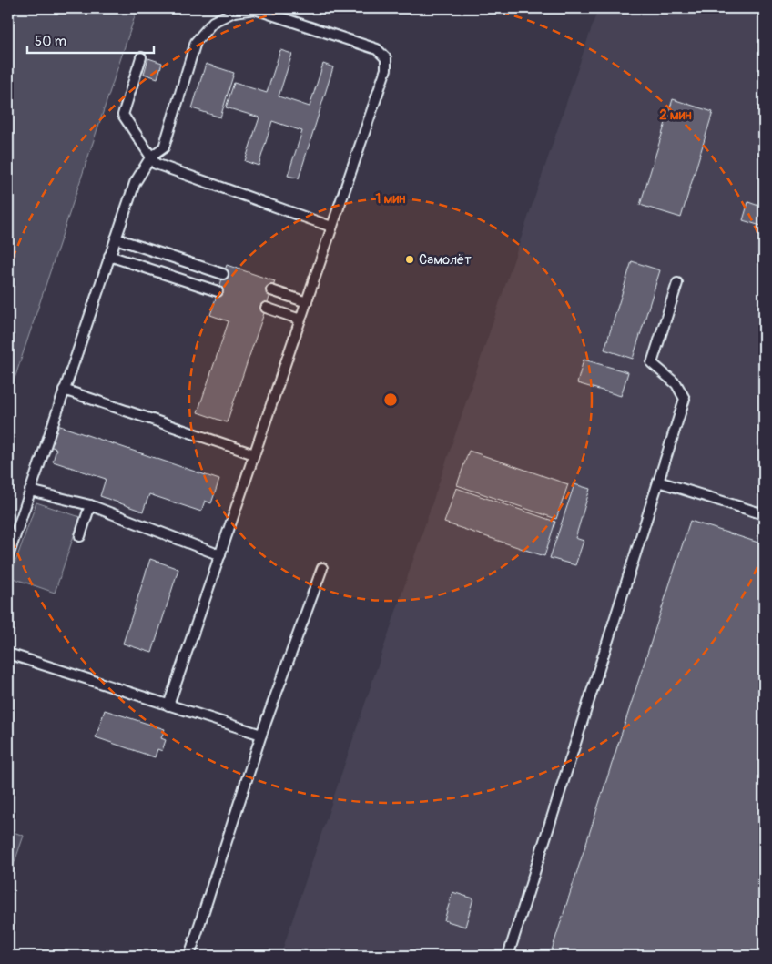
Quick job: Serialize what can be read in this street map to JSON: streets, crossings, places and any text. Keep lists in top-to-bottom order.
{
  "places": ["Самолёт"],
  "scale_bar": "50 m",
  "rings": ["2 мин", "1 мин"]
}
